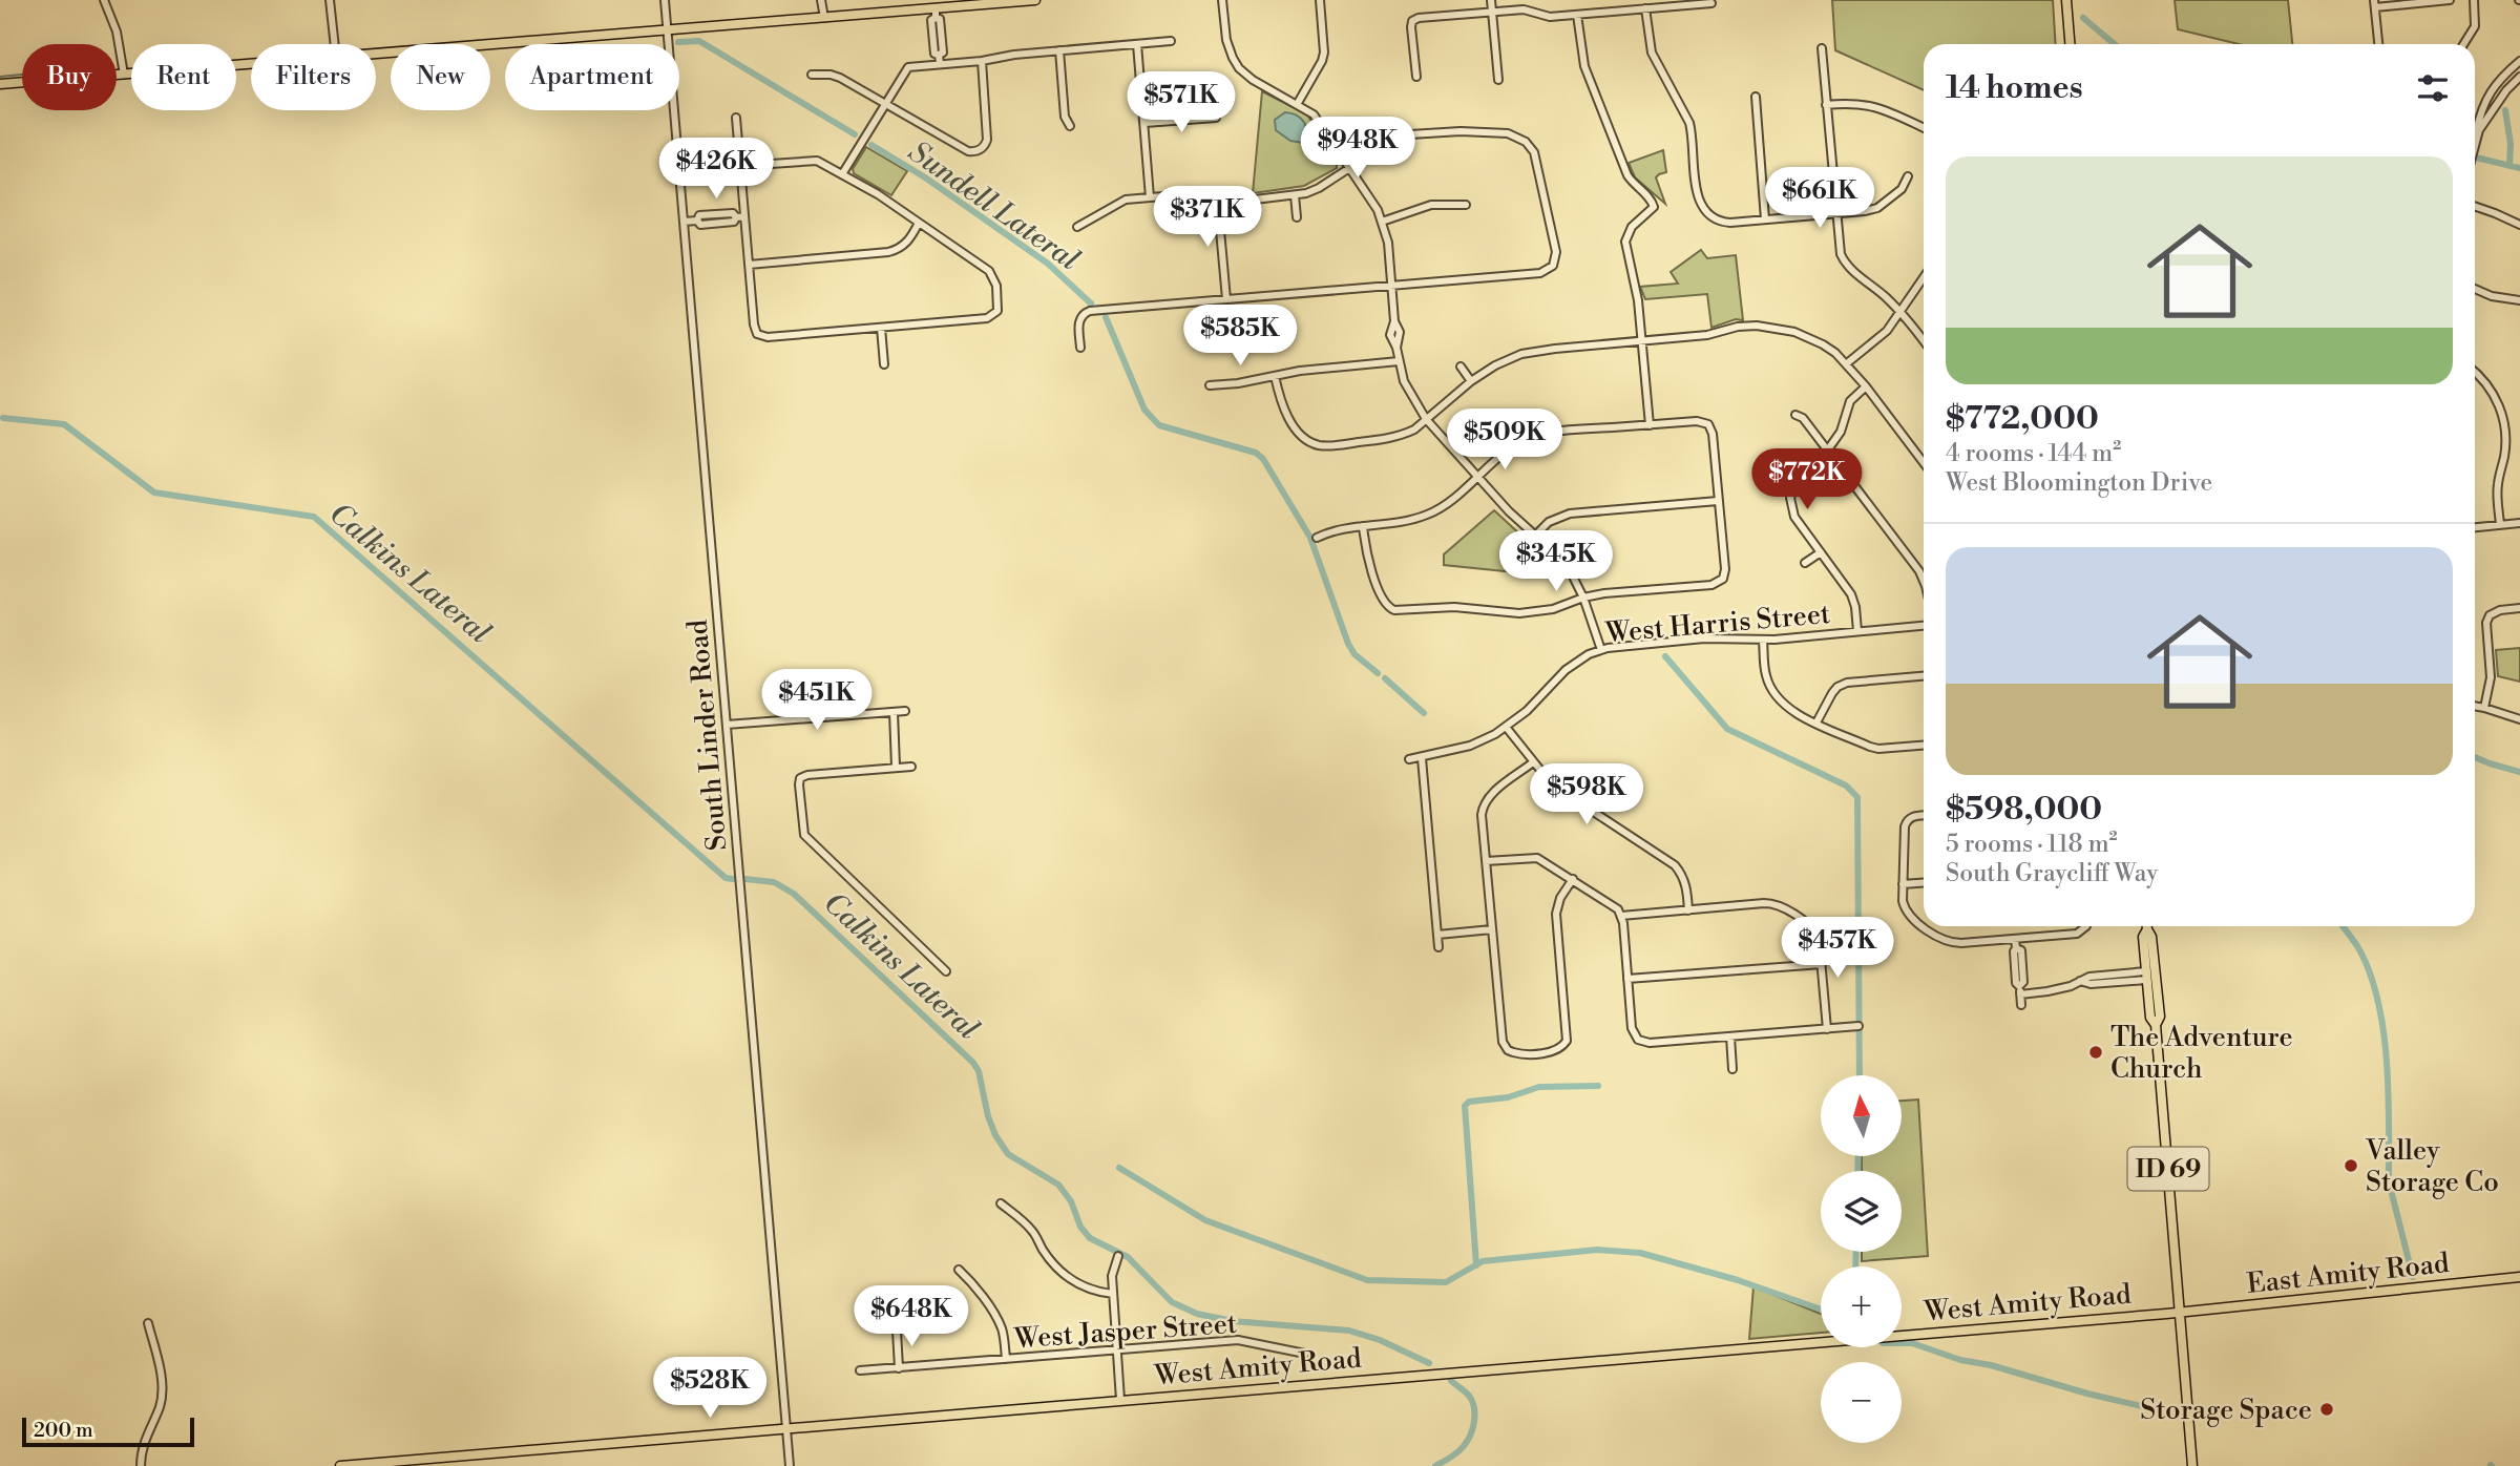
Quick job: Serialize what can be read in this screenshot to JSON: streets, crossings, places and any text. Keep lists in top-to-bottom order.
{
  "streets": {
    "main road": ["ID 69", "East Amity Road", "West Amity Road"],
    "street": ["West Harris Street", "South Linder Road", "West Jasper Street"]
  },
  "crossings": [
    ["South Linder Road", "West Amity Road"],
    ["ID 69", "East Amity Road"],
    ["ID 69", "West Amity Road"],
    ["East Amity Road", "West Amity Road"]
  ],
  "water": ["Sundell Lateral", "Calkins Lateral"],
  "places": ["The Adventure Church", "Valley Storage Co", "Storage Space"],
  "scale_bar": "200 m",
  "north": "top",
  "page": {
    "chip": [
      "Buy",
      "Rent",
      "Filters",
      "New",
      "Apartment"
    ],
    "heading": "14 homes",
    "price": [
      "$571K",
      "$948K",
      "$426K",
      "$661K",
      "$371K",
      "$585K",
      "$509K",
      "$772K",
      "$345K",
      "$451K",
      "$598K",
      "$457K",
      "$648K",
      "$528K"
    ],
    "list": [
      {
        "name": "$772,000",
        "note": "4 rooms · 144 m² · West Bloomington Drive"
      },
      {
        "name": "$598,000",
        "note": "5 rooms · 118 m² · South Graycliff Way"
      }
    ],
    "map_buttons": ["+", "−"],
    "scale": "200 m"
  }
}
